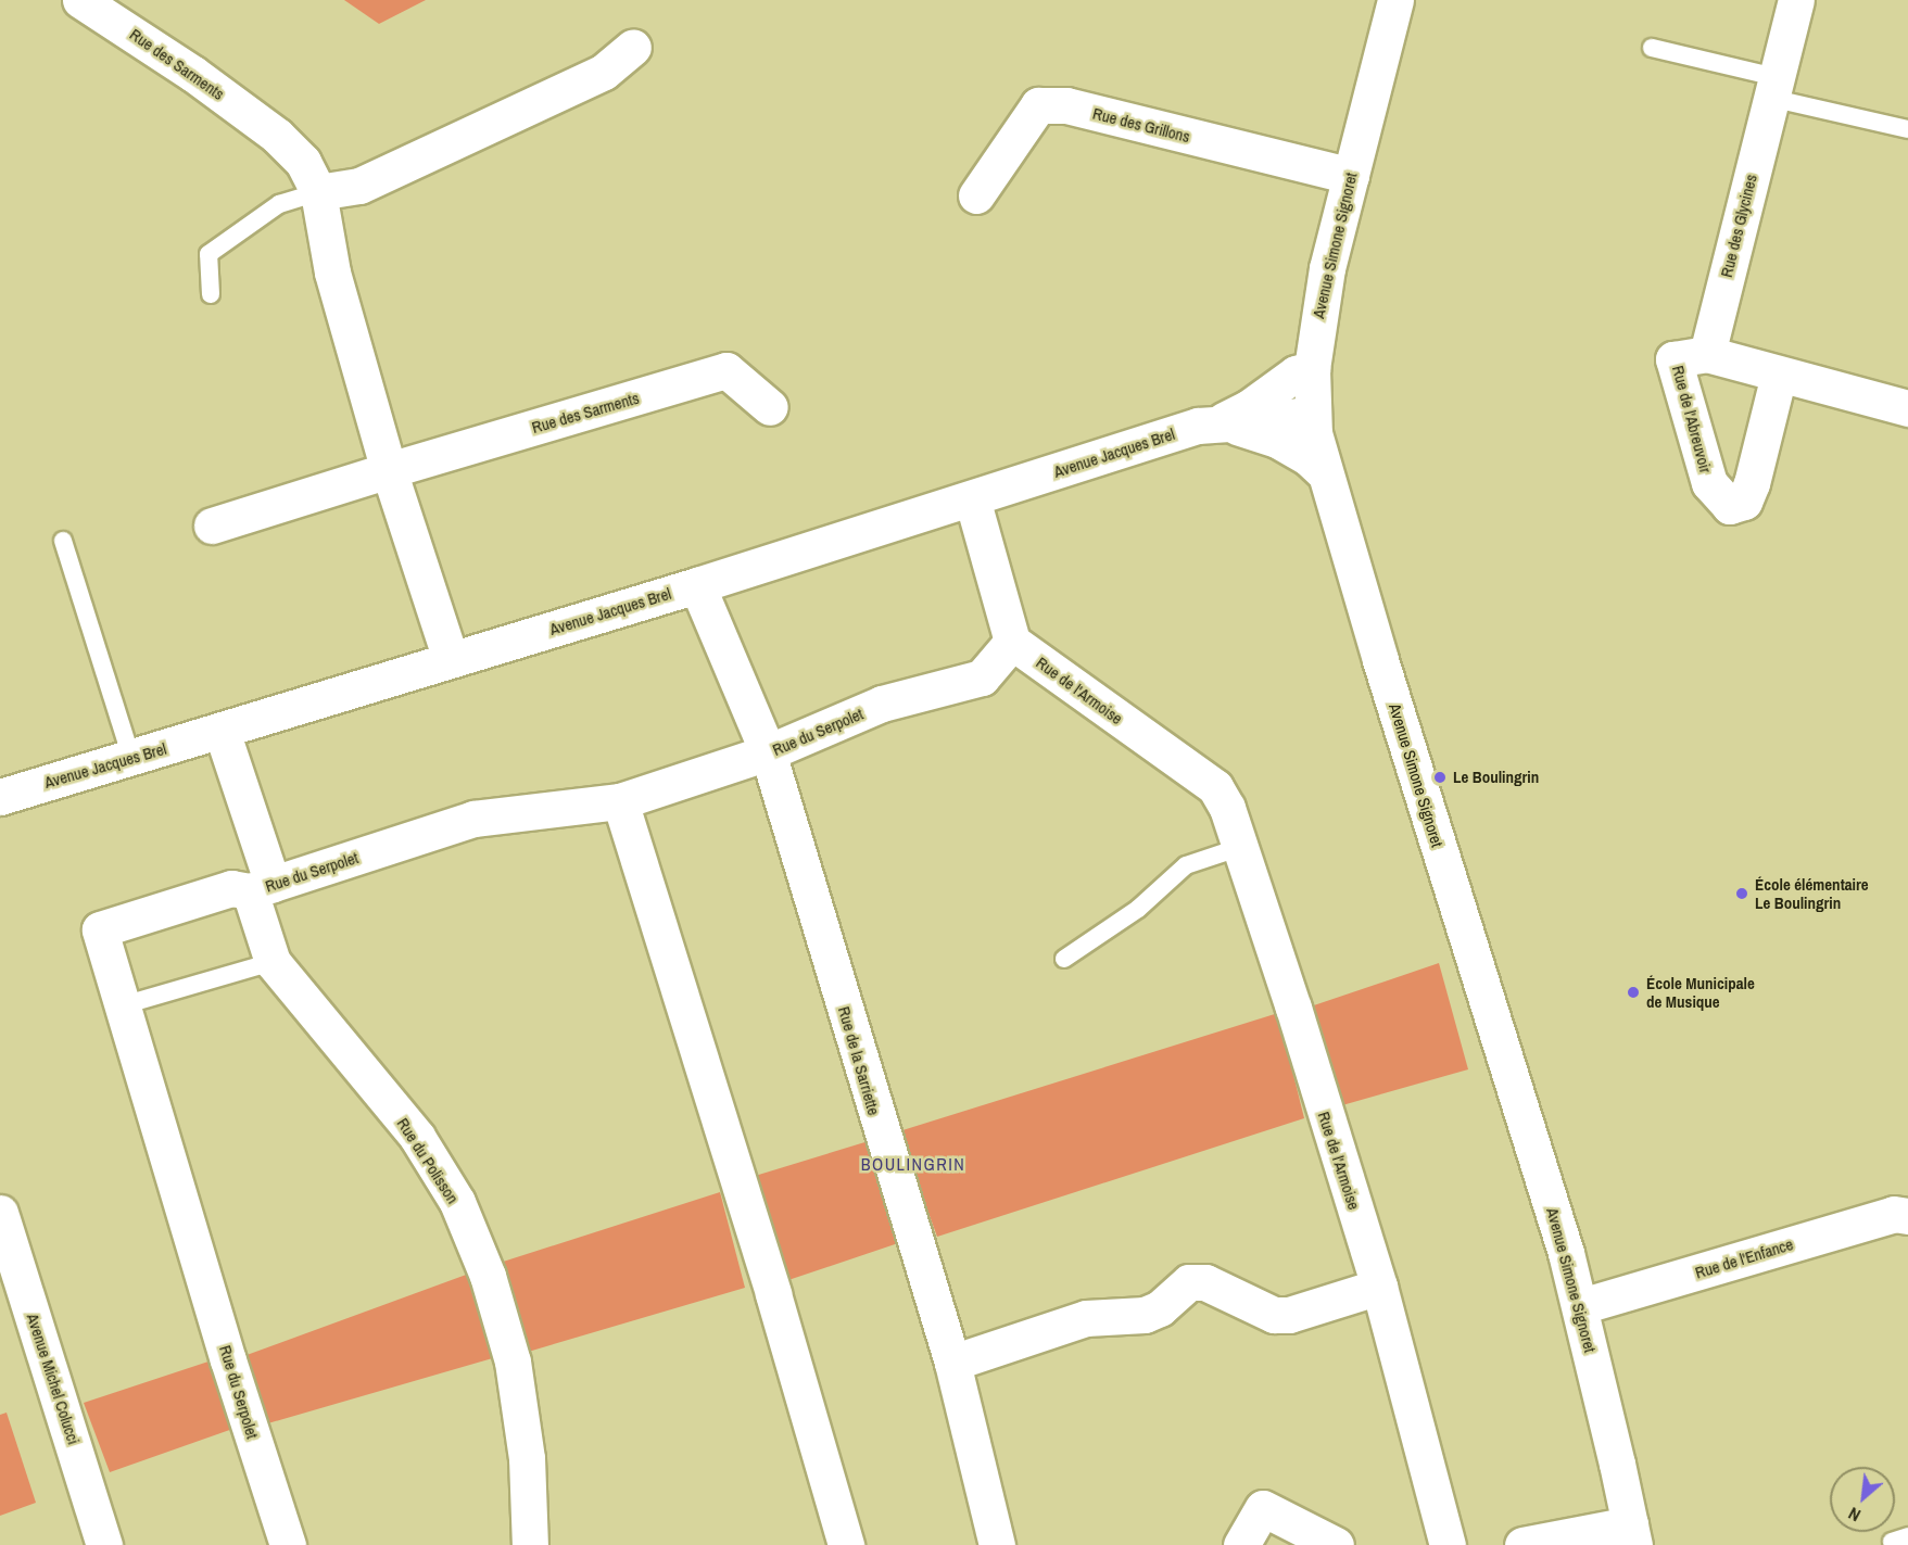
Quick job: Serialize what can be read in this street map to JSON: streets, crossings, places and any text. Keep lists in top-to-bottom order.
{
  "streets": {
    "street": [
      "Rue des Sarments",
      "Rue des Grillons",
      "Rue des Glycines",
      "Avenue Simone Signoret",
      "Rue de l'Abreuvoir",
      "Avenue Jacques Brel",
      "Rue de l'Armoise",
      "Rue du Serpolet",
      "Rue de la Sarriette",
      "Rue du Polisson",
      "Rue de l'Enfance",
      "Avenue Michel Colucci"
    ]
  },
  "crossings": [
    ["Rue des Sarments", "Avenue Jacques Brel"],
    ["Rue des Grillons", "Avenue Simone Signoret"],
    ["Rue des Glycines", "Rue de l'Abreuvoir"],
    ["Avenue Simone Signoret", "Avenue Jacques Brel"],
    ["Avenue Simone Signoret", "Rue de l'Enfance"],
    ["Avenue Jacques Brel", "Rue de la Sarriette"],
    ["Avenue Jacques Brel", "Rue du Polisson"],
    ["Rue de l'Armoise", "Rue du Serpolet"],
    ["Rue du Serpolet", "Rue de la Sarriette"],
    ["Rue du Serpolet", "Rue du Polisson"]
  ],
  "districts": ["BOULINGRIN"],
  "places": ["Le Boulingrin", "École élémentaire Le Boulingrin", "École Municipale de Musique"],
  "north": "bottom left"
}
